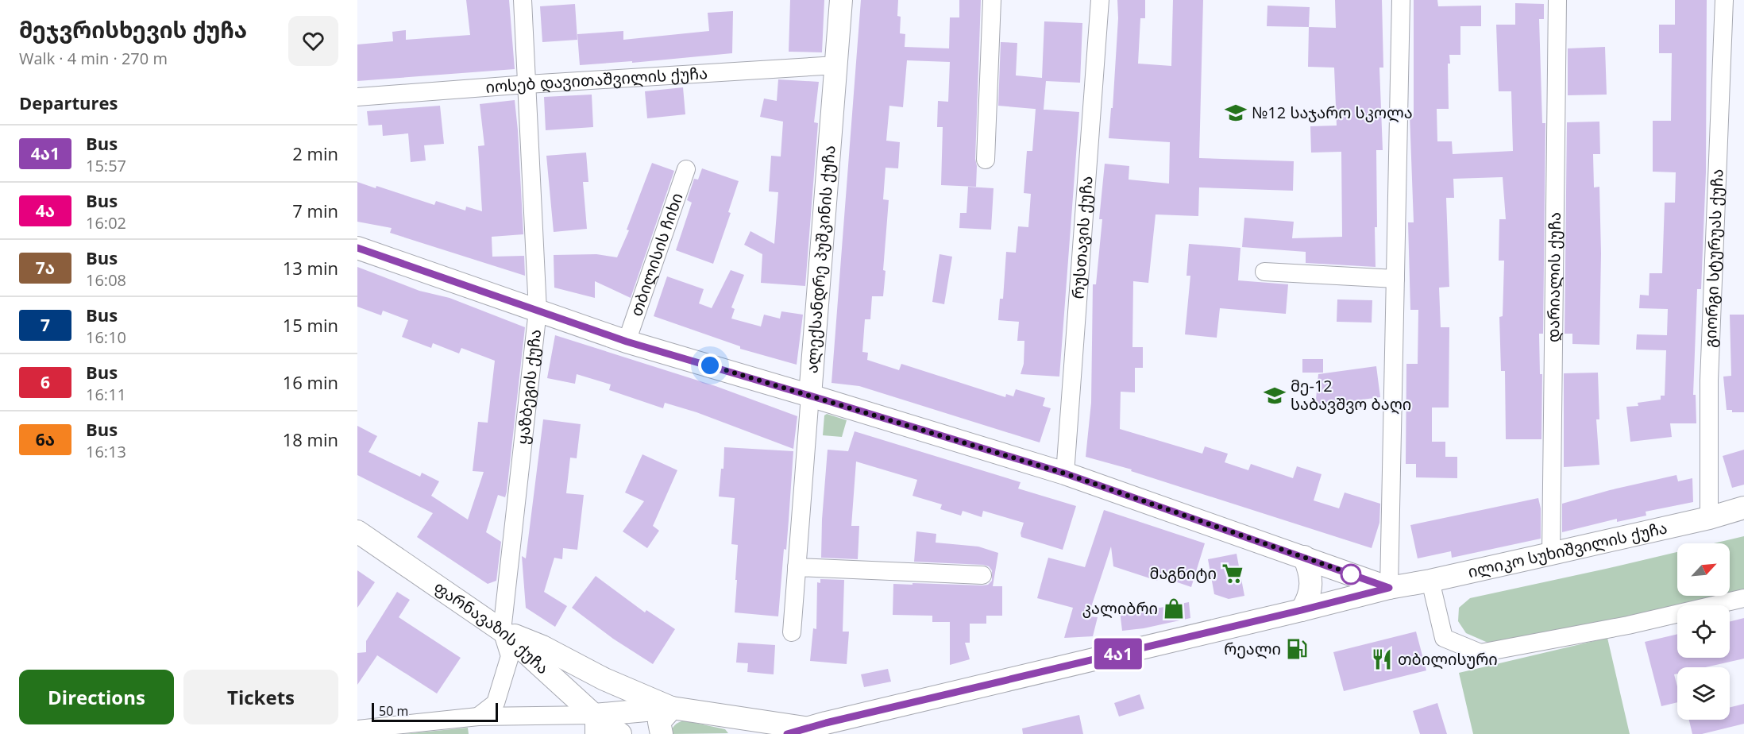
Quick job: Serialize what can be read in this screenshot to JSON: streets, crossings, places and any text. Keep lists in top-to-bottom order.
{
  "streets": {
    "main road": ["ალექსანდრე პუშკინის ქუჩა", "ილიკო სუხიშვილის ქუჩა", "ფარნავაზის ქუჩა"],
    "street": [
      "იოსებ დავითაშვილის ქუჩა",
      "რუსთავის ქუჩა",
      "თბილისის ჩიხი",
      "გიორგი სტურუას ქუჩა",
      "დარიალის ქუჩა",
      "ყაზბეგის ქუჩა"
    ]
  },
  "crossings": [
    ["იოსებ დავითაშვილის ქუჩა", "ალექსანდრე პუშკინის ქუჩა"],
    ["იოსებ დავითაშვილის ქუჩა", "ყაზბეგის ქუჩა"],
    ["გიორგი სტურუას ქუჩა", "ილიკო სუხიშვილის ქუჩა"],
    ["დარიალის ქუჩა", "ილიკო სუხიშვილის ქუჩა"],
    ["ყაზბეგის ქუჩა", "ფარნავაზის ქუჩა"]
  ],
  "places": {
    "school or university": ["№12 საჯარო სკოლა", "მე-12 საბავშვო ბაღი"],
    "supermarket": ["მაგნიტი"],
    "shop": ["კალიბრი"],
    "fuel station": ["რეალი"],
    "restaurant": ["თბილისური"]
  },
  "lines": ["bus line 4ა1"],
  "scale_bar": "50 m",
  "north": "top right",
  "page": {
    "heading": [
      ["მეჯვრისხევის ქუჩა", "Walk · 4 min · 270 m"],
      "Departures"
    ],
    "on_map": "4ა1",
    "list": [
      {
        "mark": "4ა1",
        "name": "Bus",
        "note": "15:57",
        "value": "2 min"
      },
      {
        "mark": "4ა",
        "name": "Bus",
        "note": "16:02",
        "value": "7 min"
      },
      {
        "mark": "7ა",
        "name": "Bus",
        "note": "16:08",
        "value": "13 min"
      },
      {
        "mark": "7",
        "name": "Bus",
        "note": "16:10",
        "value": "15 min"
      },
      {
        "mark": "6",
        "name": "Bus",
        "note": "16:11",
        "value": "16 min"
      },
      {
        "mark": "6ა",
        "name": "Bus",
        "note": "16:13",
        "value": "18 min"
      }
    ],
    "buttons": ["Directions", "Tickets"],
    "scale": "50 m"
  }
}
